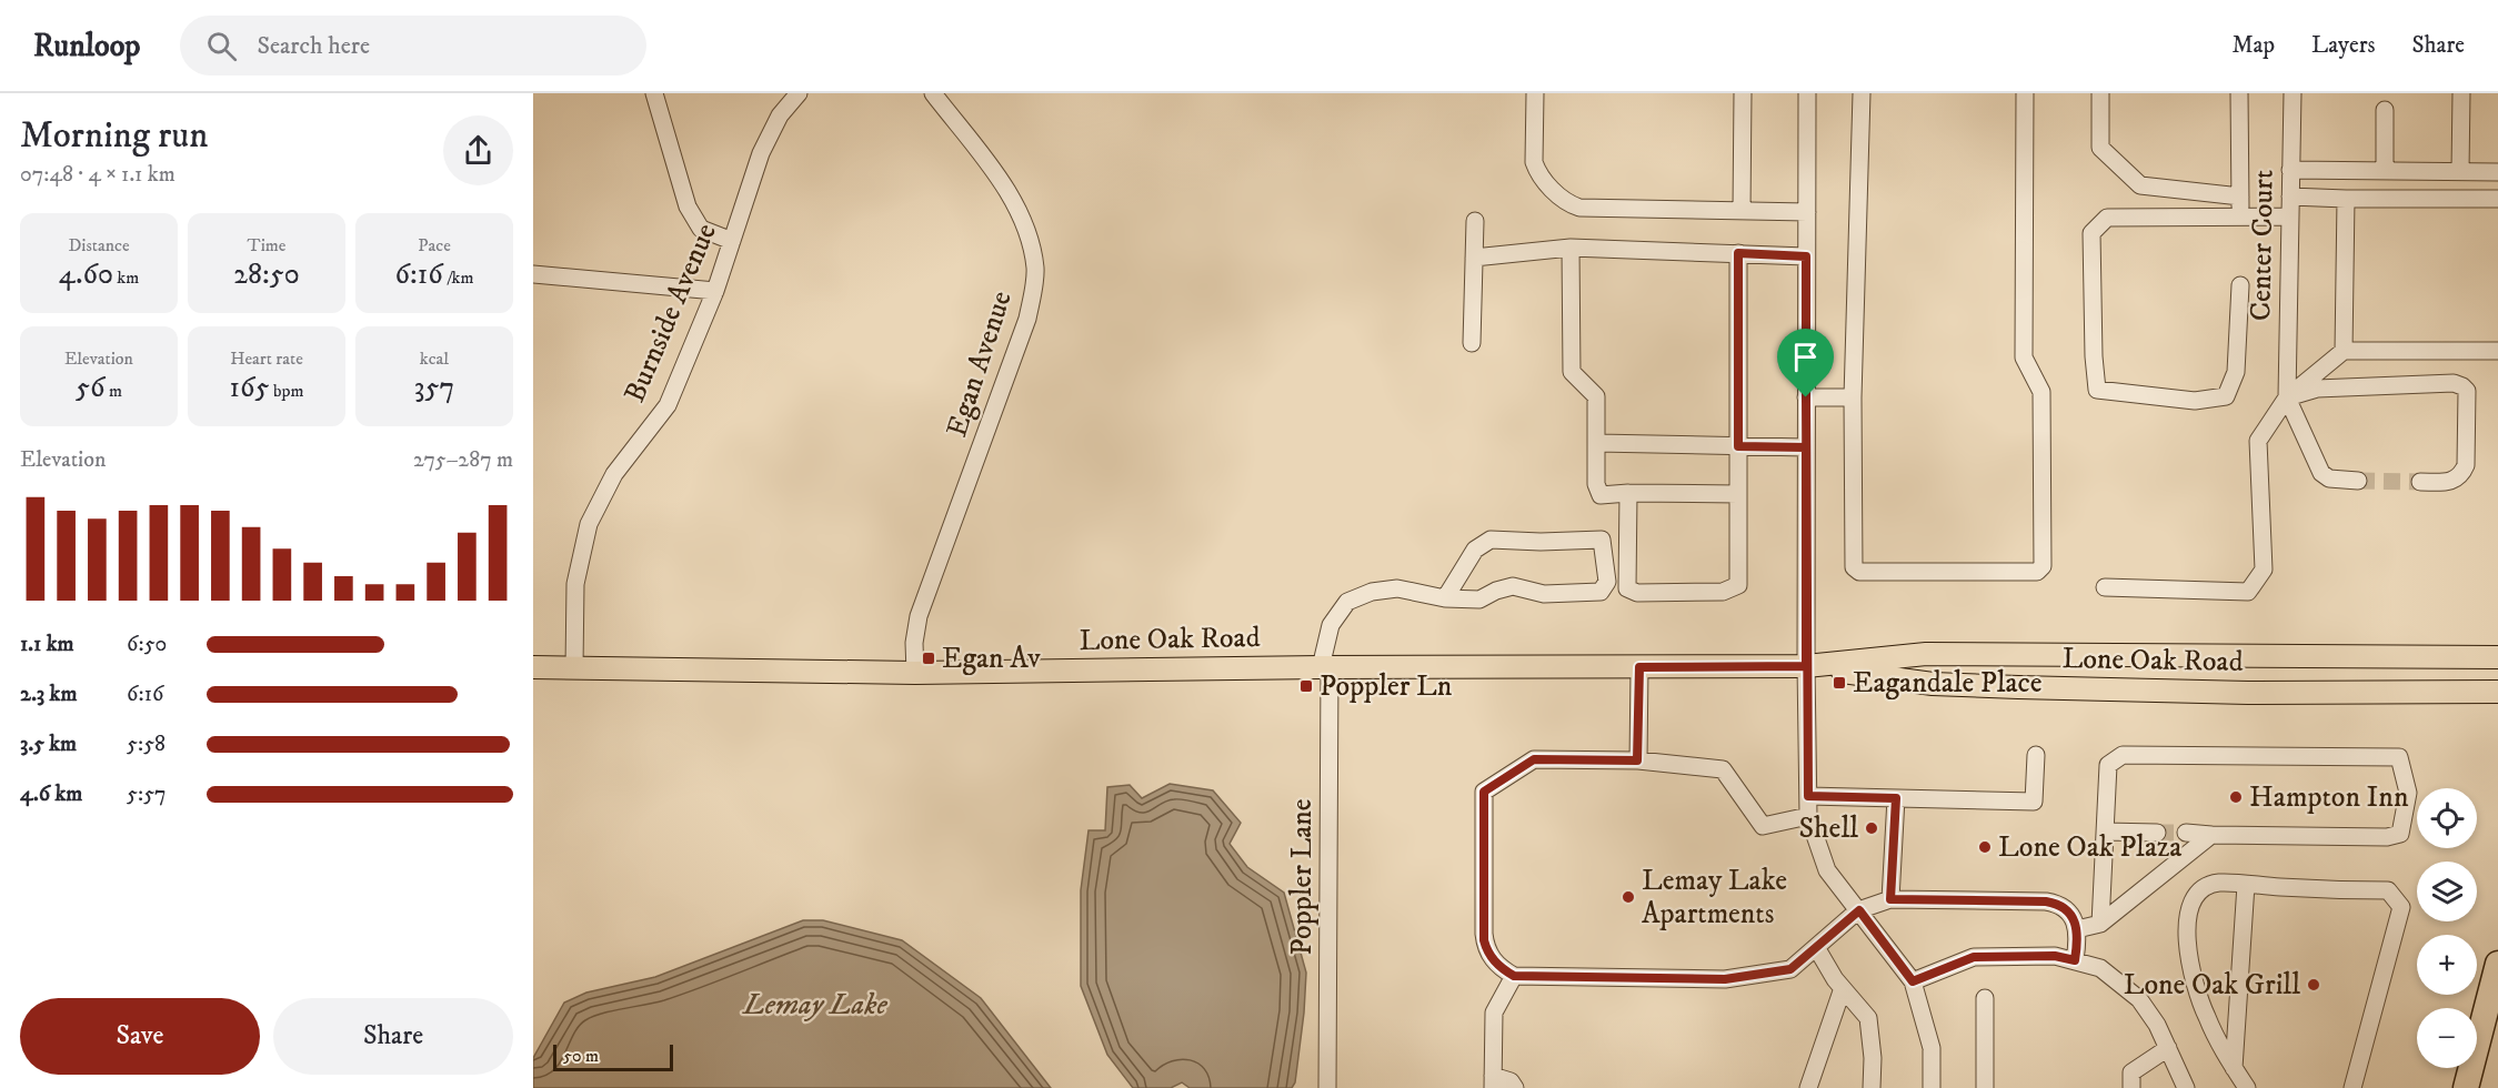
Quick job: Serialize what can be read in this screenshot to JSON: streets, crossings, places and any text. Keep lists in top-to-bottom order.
{
  "streets": {
    "main road": ["Lone Oak Road"],
    "street": [
      "Center Court",
      "Burnside Avenue",
      "Egan Avenue",
      "Poppler Lane"
    ]
  },
  "crossings": [
    ["Burnside Avenue", "Lone Oak Road"],
    ["Egan Avenue", "Lone Oak Road"],
    ["Lone Oak Road", "Poppler Lane"]
  ],
  "water": ["Lemay Lake"],
  "places": {
    "transit": ["Egan Av", "Eagandale Place", "Poppler Ln"],
    "other": [
      "Hampton Inn",
      "Shell",
      "Lone Oak Plaza",
      "Lemay Lake Apartments",
      "Lone Oak Grill"
    ]
  },
  "scale_bar": "50 m",
  "page": {
    "header": "Runloop",
    "search": "Search here",
    "nav": ["Map", "Layers", "Share"],
    "heading": ["Morning run", "07:48 · 4 × 1.1 km"],
    "stats": [
      ["Distance", "4.60 km"],
      ["Time", "28:50"],
      ["Pace", "6:16 /km"],
      ["Elevation", "56 m"],
      ["Heart rate", "165 bpm"],
      ["kcal", "357"]
    ],
    "chart": ["Elevation", "275–287 m"],
    "list": [
      {
        "name": "1.1 km",
        "note": "6:50"
      },
      {
        "name": "2.3 km",
        "note": "6:16"
      },
      {
        "name": "3.5 km",
        "note": "5:58"
      },
      {
        "name": "4.6 km",
        "note": "5:57"
      }
    ],
    "map_buttons": ["+", "−"],
    "buttons": ["Save", "Share"],
    "scale": "50 m"
  }
}
